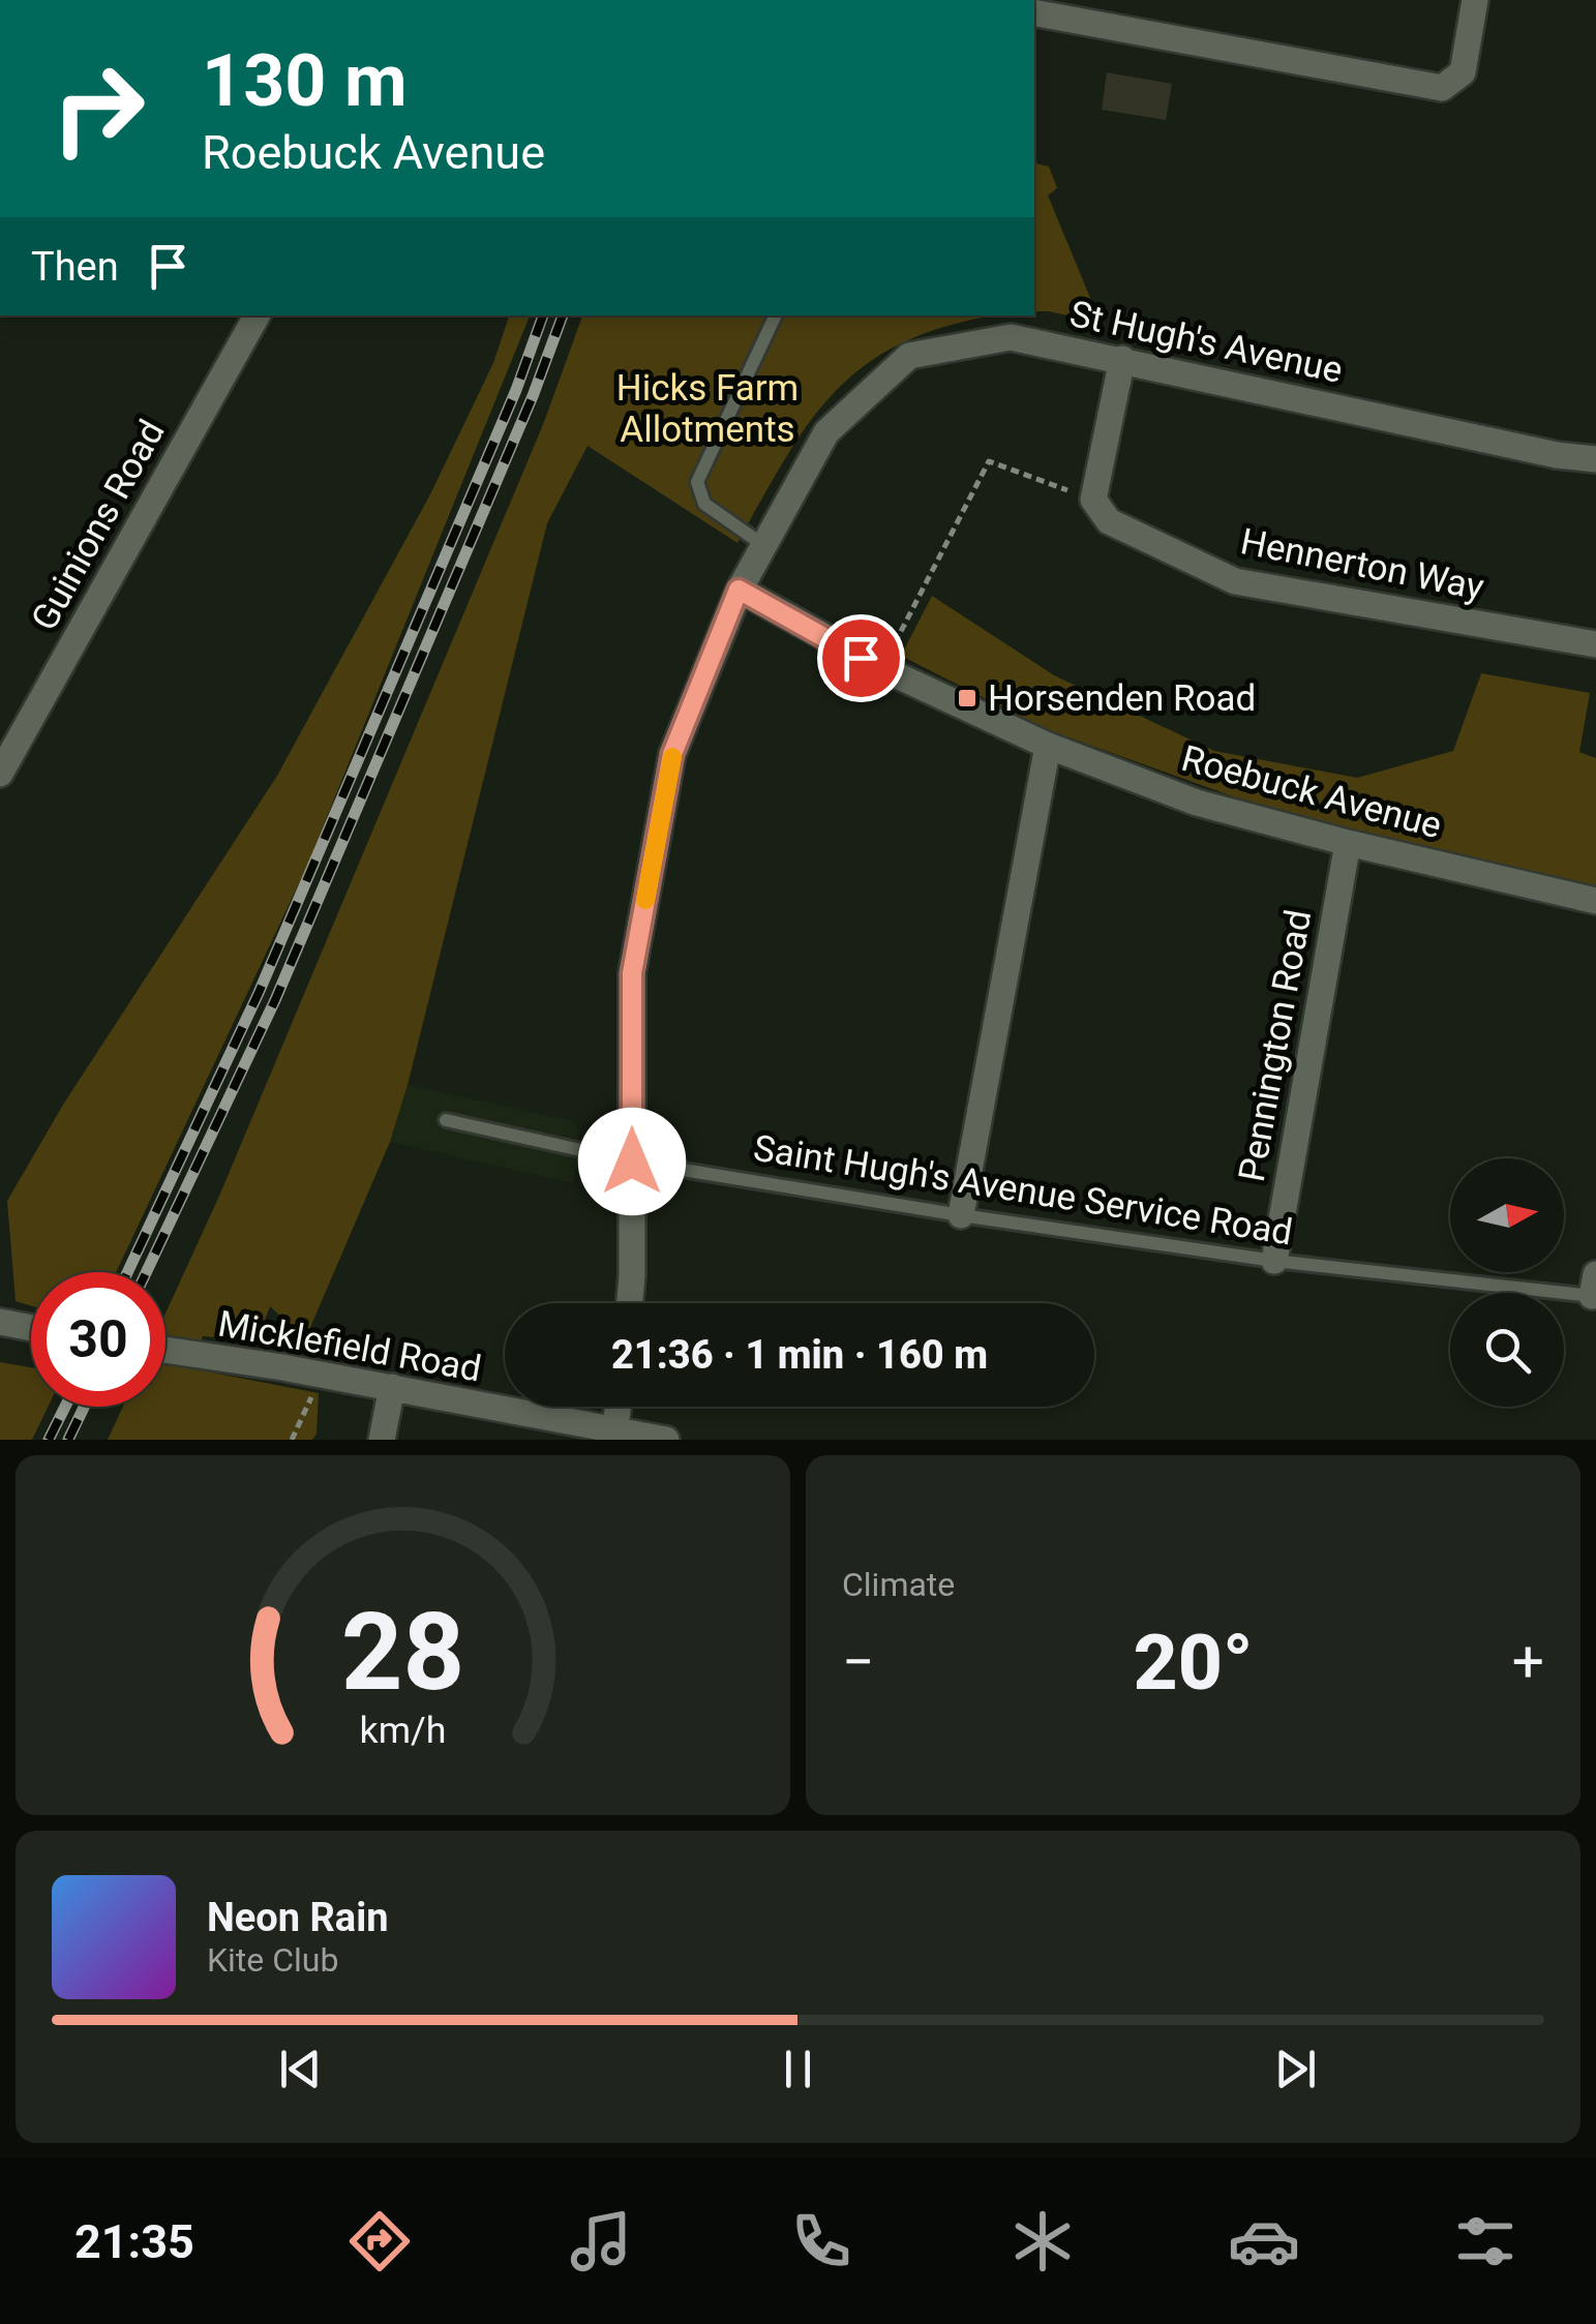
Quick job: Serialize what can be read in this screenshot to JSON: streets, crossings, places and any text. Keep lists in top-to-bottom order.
{
  "streets": {
    "street": [
      "St Hugh's Avenue",
      "Guinions Road",
      "Hennerton Way",
      "Roebuck Avenue",
      "Pennington Road",
      "Micklefield Road"
    ],
    "lane": ["Saint Hugh's Avenue Service Road"]
  },
  "crossings": [
    ["St Hugh's Avenue", "Roebuck Avenue"],
    ["St Hugh's Avenue", "Saint Hugh's Avenue Service Road"],
    ["Roebuck Avenue", "Pennington Road"],
    ["Pennington Road", "Saint Hugh's Avenue Service Road"]
  ],
  "parks": ["Hicks Farm Allotments"],
  "places": {
    "transit": ["Horsenden Road"]
  },
  "north": "right",
  "page": {
    "turn": ["130 m", "Roebuck Avenue"],
    "then": "Then",
    "limit": "30",
    "trip": "21:36 · 1 min · 160 m",
    "tile": "Climate",
    "heat": ["−", "20°", "+"],
    "song": ["Neon Rain", "Kite Club"],
    "tabs": "21:35",
    "gauge": ["28", "km/h"]
  }
}
